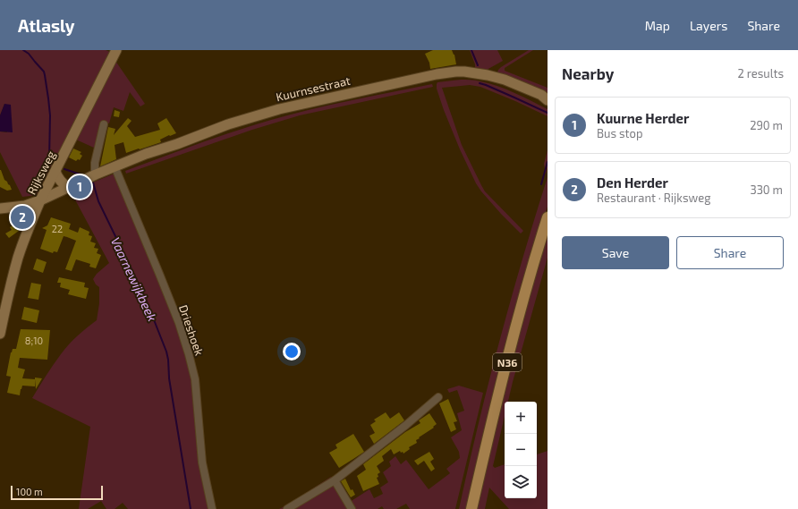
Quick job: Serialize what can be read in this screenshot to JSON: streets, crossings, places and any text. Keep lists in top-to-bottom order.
{
  "streets": {
    "main road": ["N36"],
    "street": ["Kuurnsestraat", "Rijksweg", "Drieshoek"]
  },
  "crossings": [
    ["Kuurnsestraat", "Rijksweg"],
    ["Kuurnsestraat", "Drieshoek"]
  ],
  "water": ["Vaarnewijkbeek"],
  "house_numbers": ["22", "8;10"],
  "scale_bar": "100 m",
  "page": {
    "header": "Atlasly",
    "nav": ["Map", "Layers", "Share"],
    "heading": ["Nearby", "2 results"],
    "list": [
      {
        "mark": "1",
        "name": "Kuurne Herder",
        "note": "Bus stop",
        "value": "290 m"
      },
      {
        "mark": "2",
        "name": "Den Herder",
        "note": "Restaurant · Rijksweg",
        "value": "330 m"
      }
    ],
    "pins": ["1", "2"],
    "buttons": ["Save", "Share"],
    "map_buttons": ["+", "−"],
    "scale": "100 m"
  }
}
